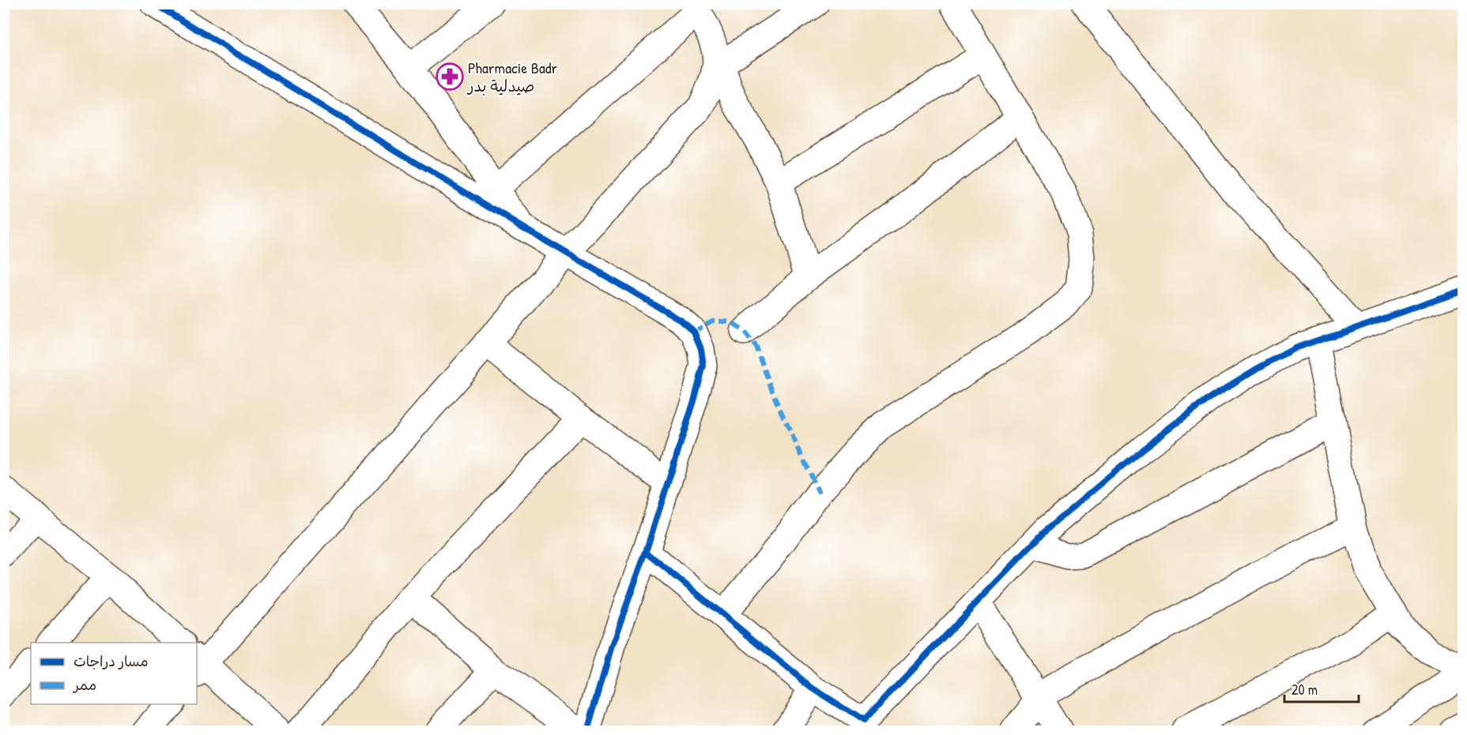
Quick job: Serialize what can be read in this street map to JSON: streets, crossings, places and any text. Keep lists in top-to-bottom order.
{
  "places": {
    "pharmacy": ["Pharmacie Badr صيدلية بدر"]
  },
  "legend": ["مسار دراجات", "ممر"],
  "scale_bar": "20 m"
}
